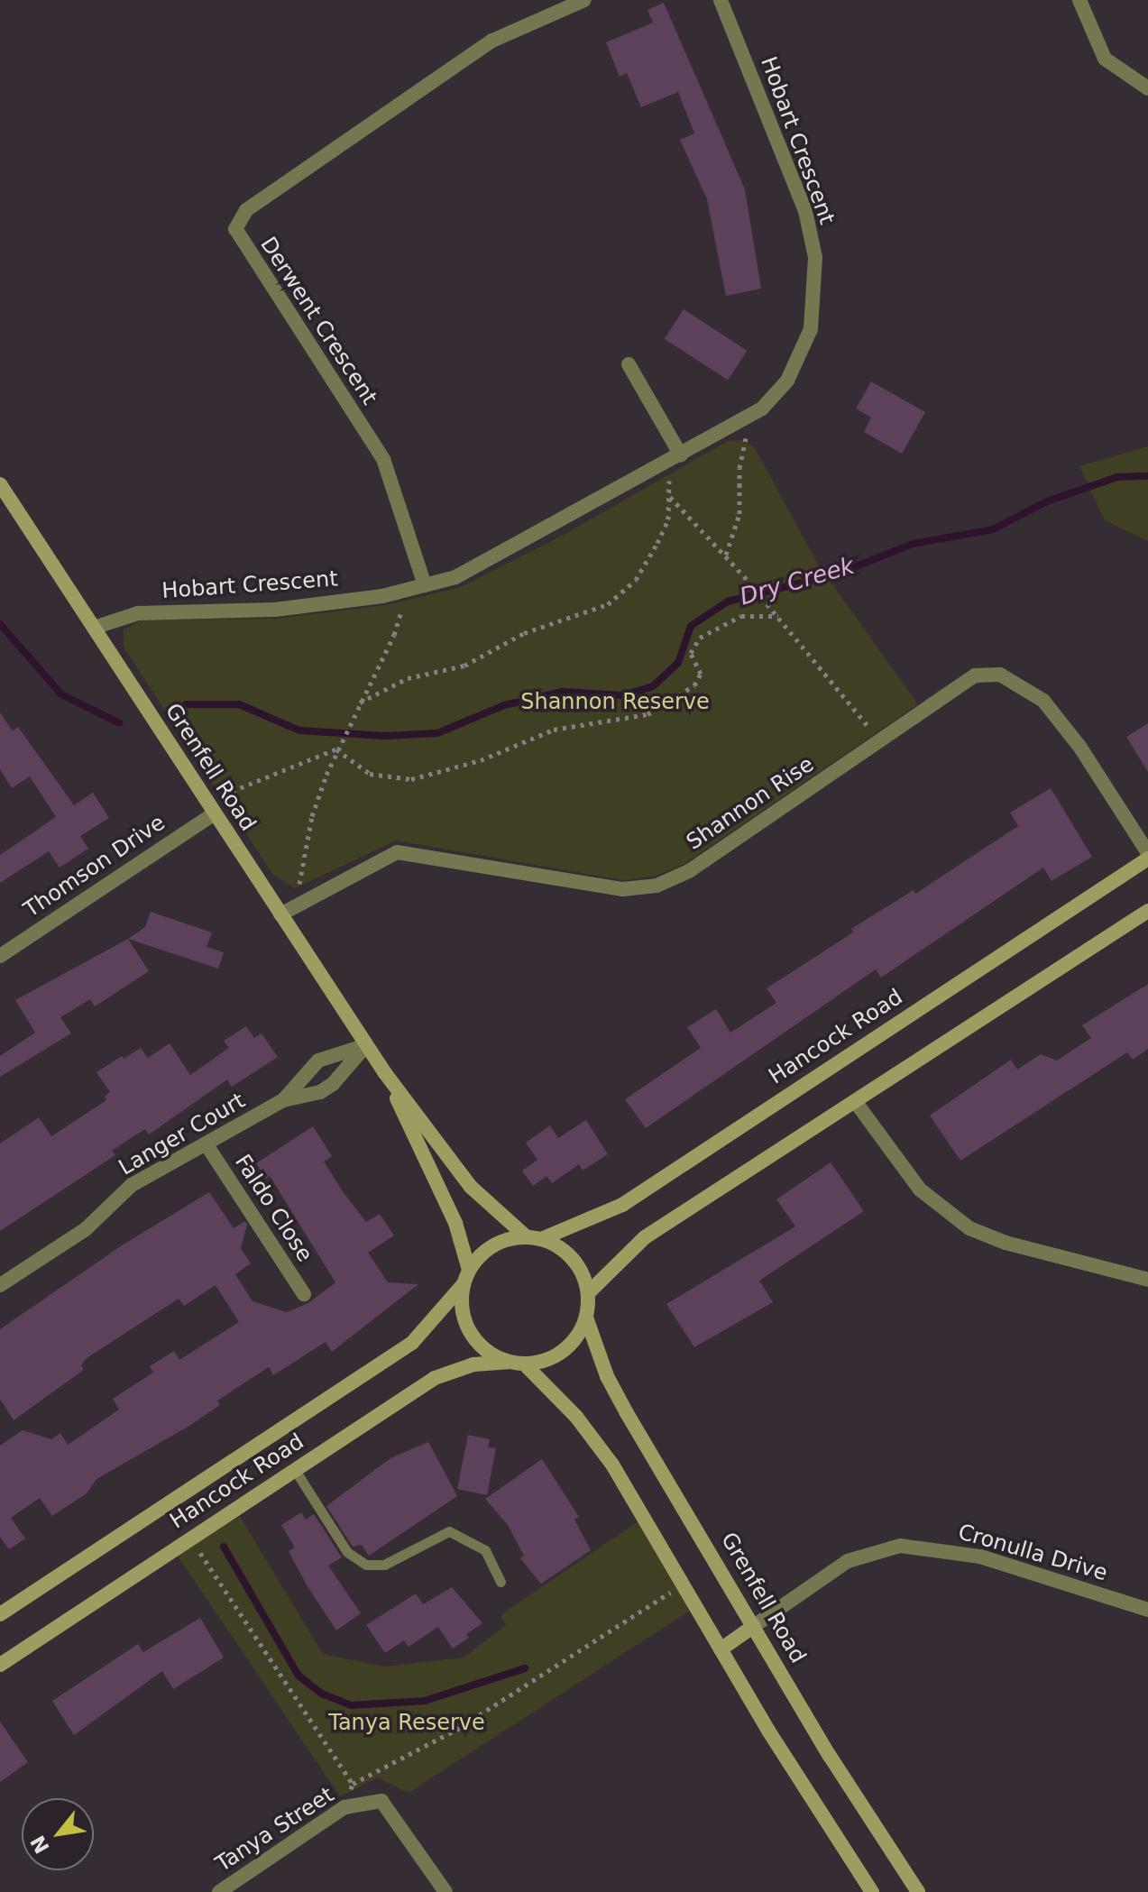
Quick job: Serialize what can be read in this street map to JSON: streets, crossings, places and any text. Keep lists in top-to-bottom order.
{
  "streets": {
    "main road": ["Grenfell Road", "Hancock Road"],
    "street": [
      "Hobart Crescent",
      "Derwent Crescent",
      "Shannon Rise",
      "Thomson Drive",
      "Langer Court",
      "Faldo Close",
      "Cronulla Drive",
      "Tanya Street"
    ]
  },
  "crossings": [
    ["Hobart Crescent", "Derwent Crescent"],
    ["Hobart Crescent", "Grenfell Road"],
    ["Grenfell Road", "Shannon Rise"],
    ["Grenfell Road", "Thomson Drive"],
    ["Grenfell Road", "Hancock Road"],
    ["Grenfell Road", "Langer Court"],
    ["Grenfell Road", "Cronulla Drive"],
    ["Langer Court", "Faldo Close"]
  ],
  "water": ["Dry Creek"],
  "parks": ["Shannon Reserve", "Tanya Reserve"],
  "north": "bottom left"
}
